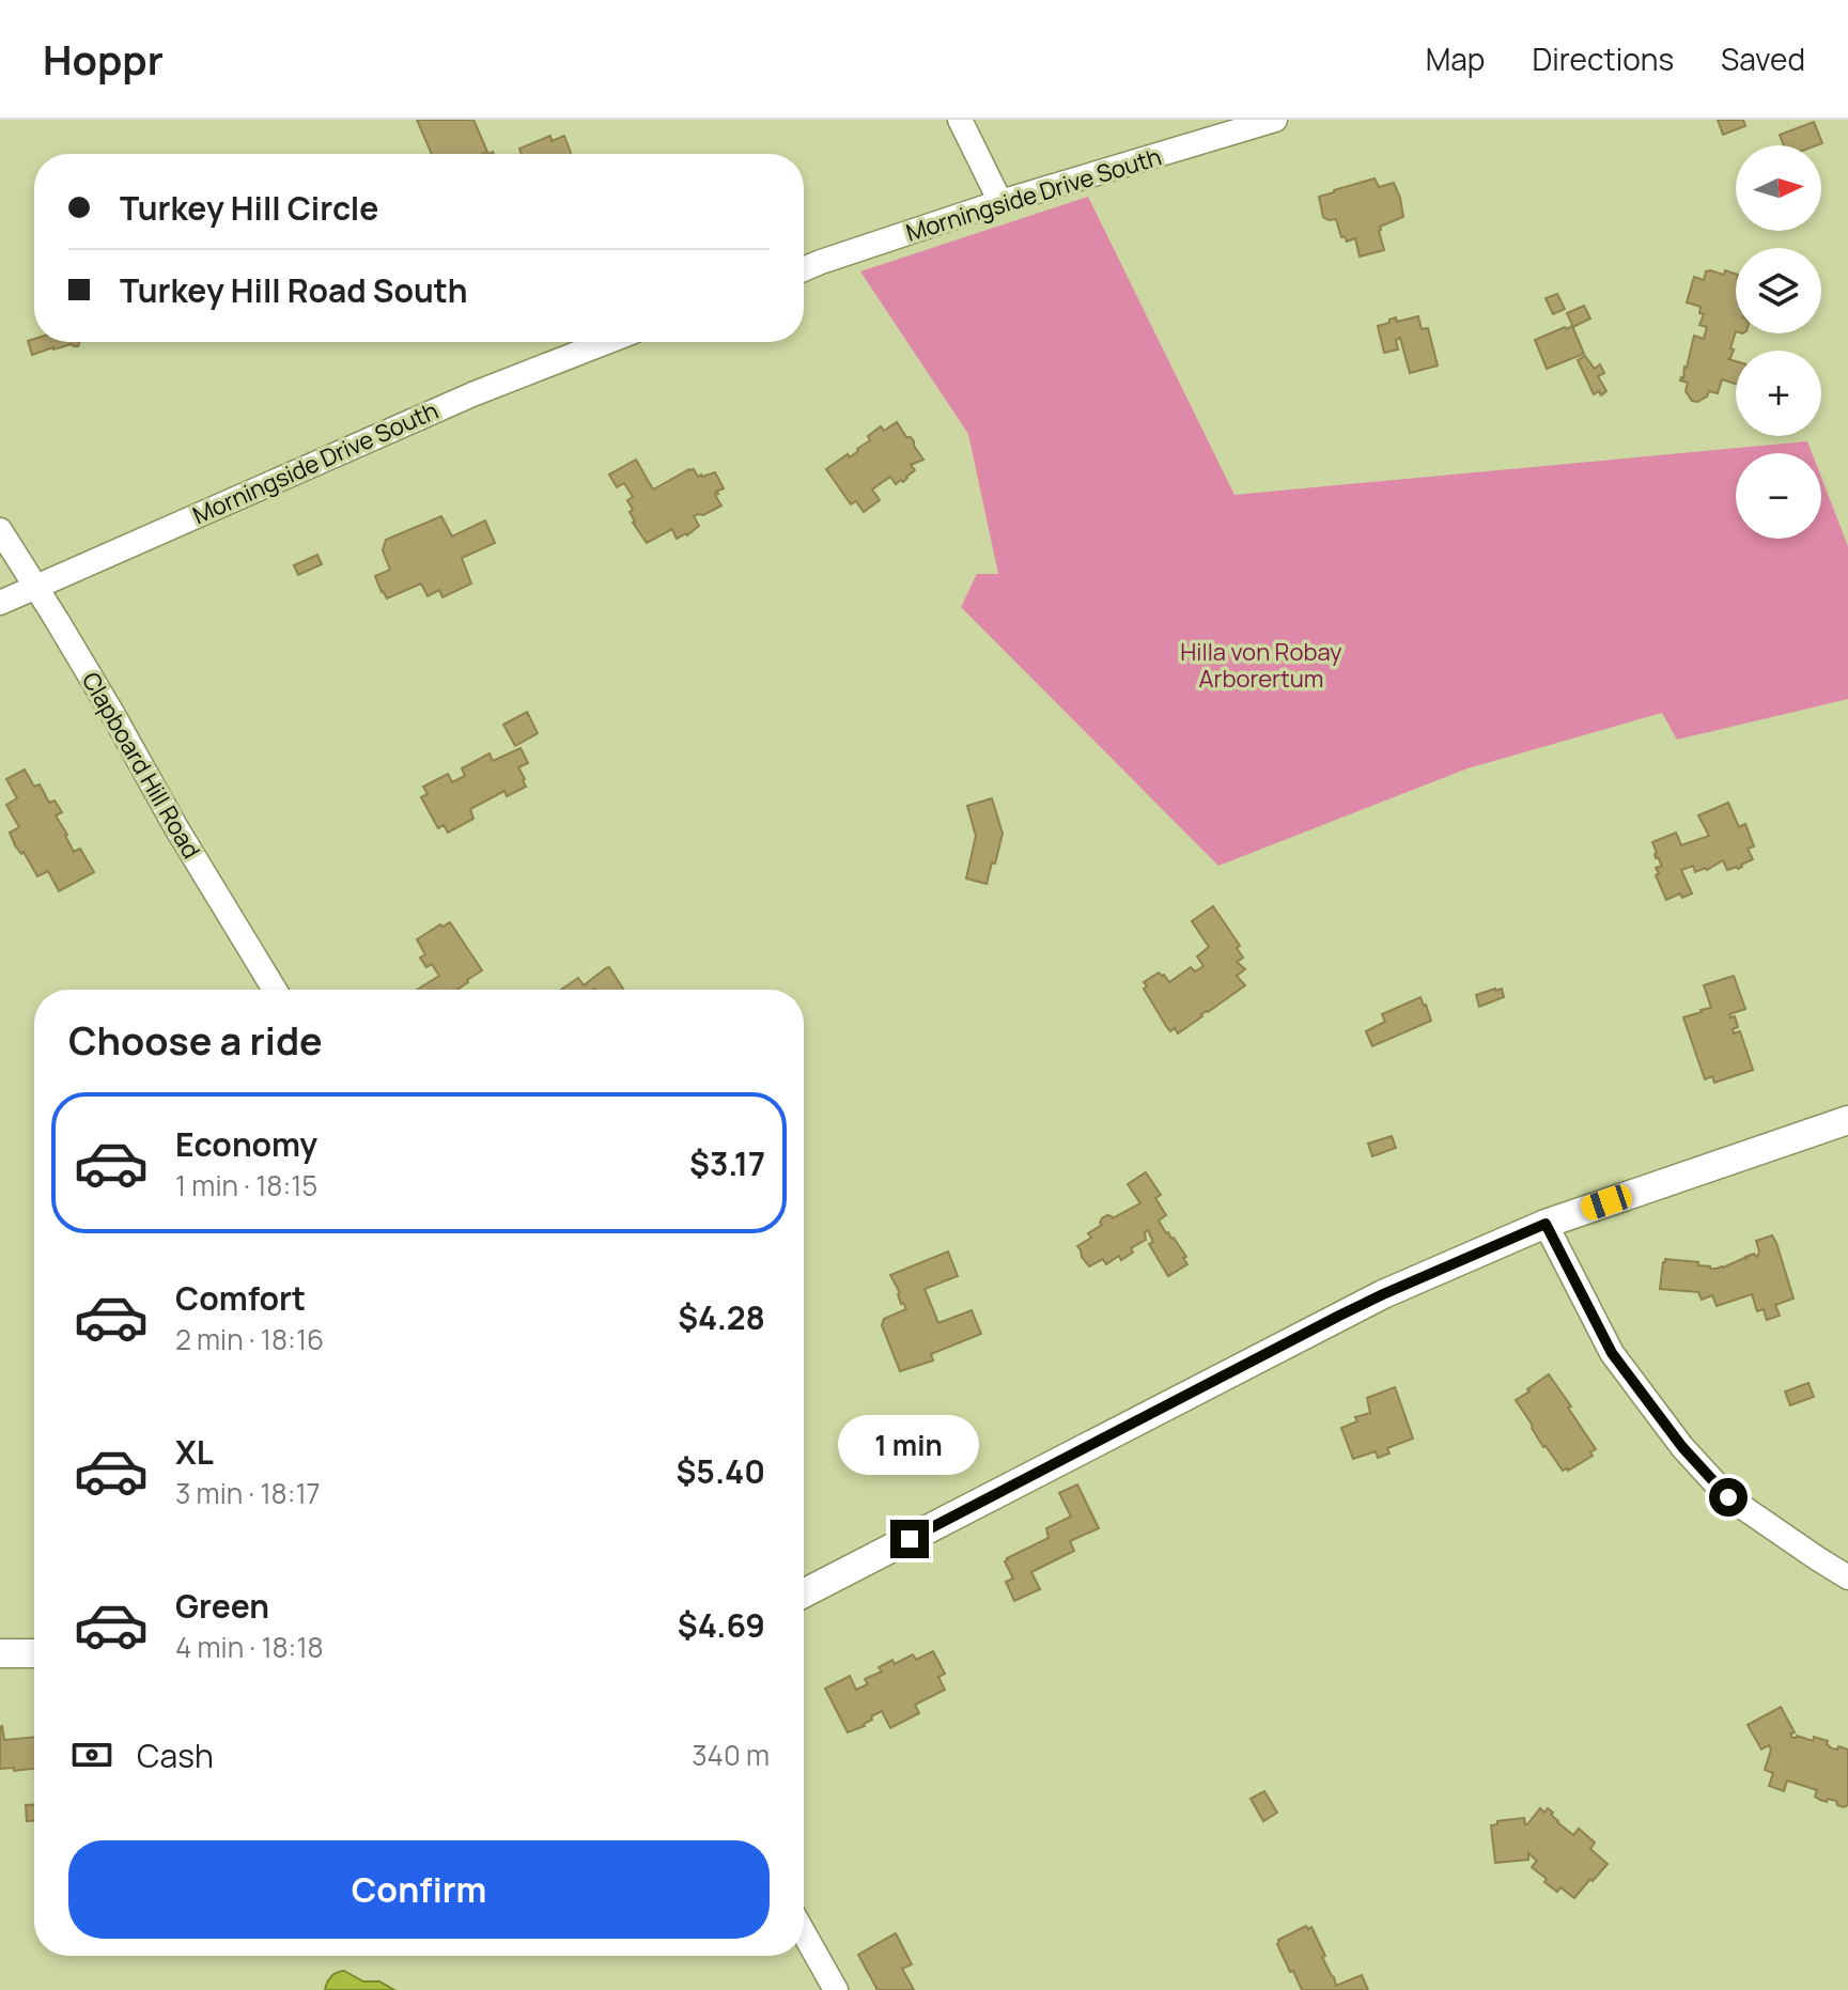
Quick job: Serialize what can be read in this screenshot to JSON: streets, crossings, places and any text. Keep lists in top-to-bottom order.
{
  "streets": {
    "street": ["Morningside Drive South", "Clapboard Hill Road"]
  },
  "crossings": [
    ["Morningside Drive South", "Clapboard Hill Road"]
  ],
  "parks": ["Hilla von Robay Arborertum"],
  "north": "right",
  "page": {
    "header": "Hoppr",
    "nav": ["Map", "Directions", "Saved"],
    "map_buttons": ["+", "−"],
    "banner": ["Turkey Hill Circle", "Turkey Hill Road South"],
    "heading": "Choose a ride",
    "list": [
      {
        "name": "Economy",
        "note": "1 min · 18:15",
        "value": "$3.17"
      },
      {
        "name": "Comfort",
        "note": "2 min · 18:16",
        "value": "$4.28"
      },
      {
        "name": "XL",
        "note": "3 min · 18:17",
        "value": "$5.40"
      },
      {
        "name": "Green",
        "note": "4 min · 18:18",
        "value": "$4.69"
      }
    ],
    "bubble": "1 min",
    "pay": ["Cash", "340 m"],
    "buttons": "Confirm"
  }
}
